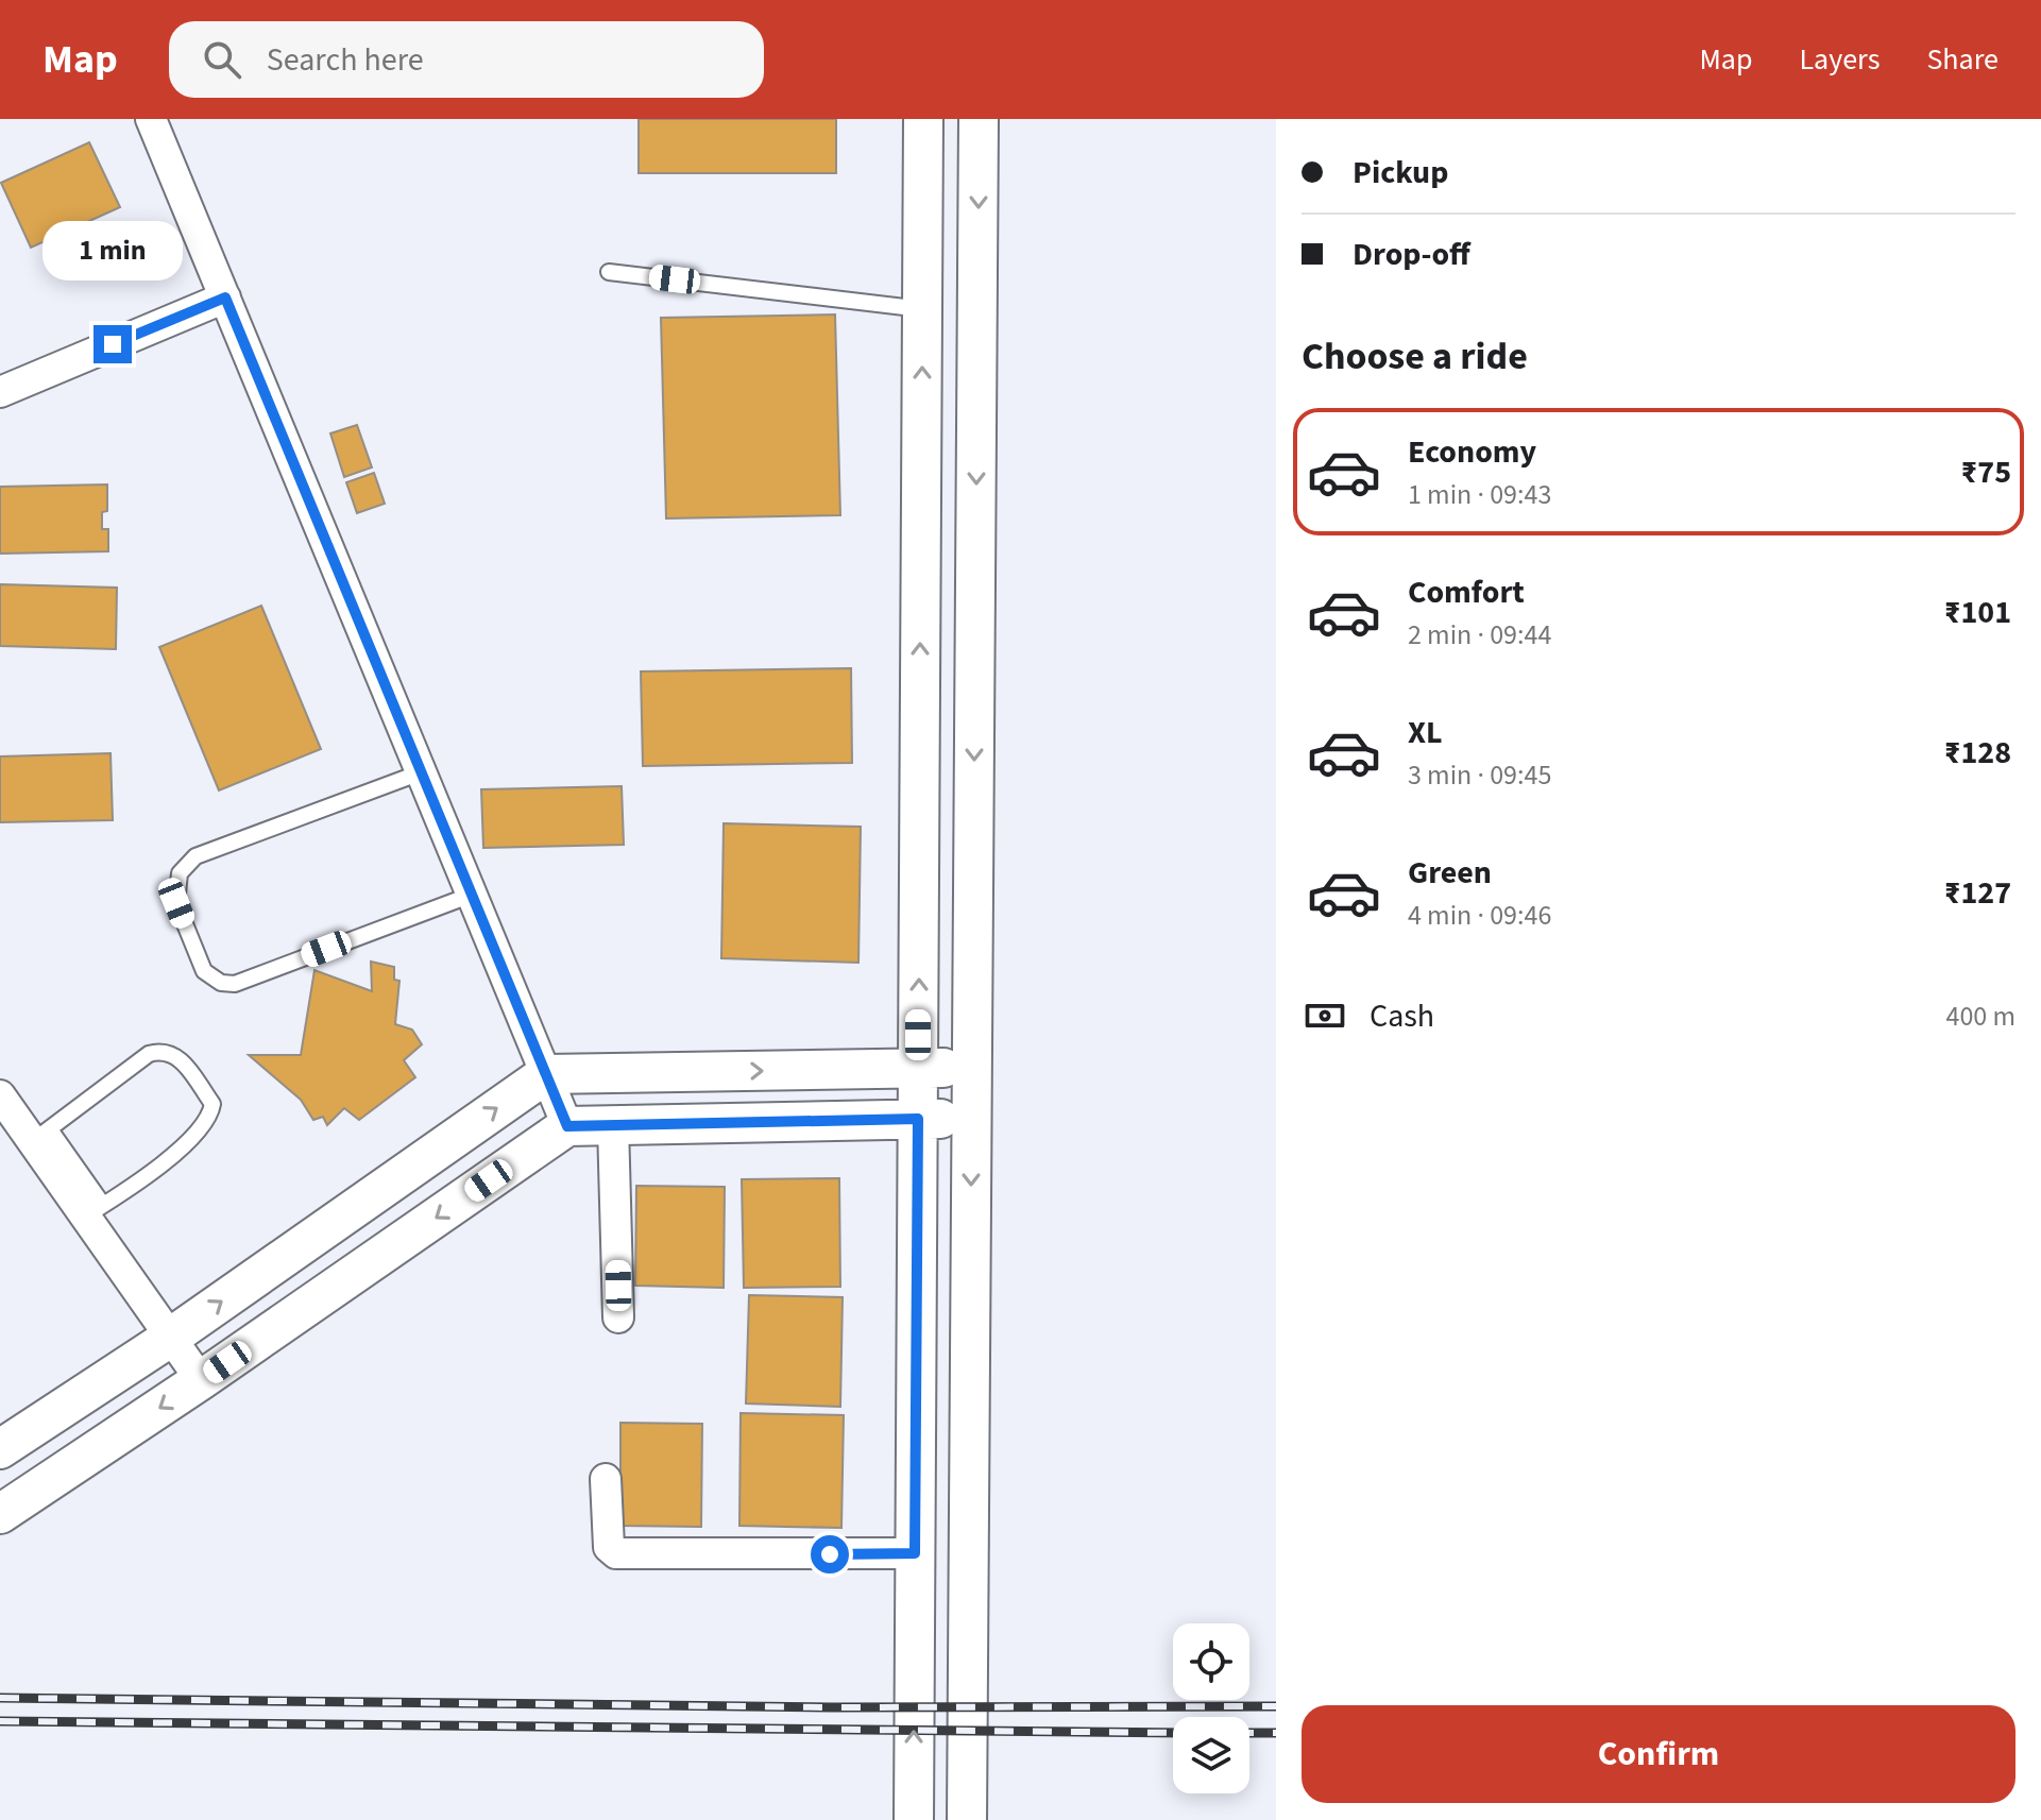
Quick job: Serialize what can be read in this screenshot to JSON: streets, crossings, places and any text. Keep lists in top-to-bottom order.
{
  "page": {
    "header": "Map",
    "search": "Search here",
    "nav": ["Map", "Layers", "Share"],
    "banner": ["Pickup", "Drop-off"],
    "bubble": "1 min",
    "heading": "Choose a ride",
    "list": [
      {
        "name": "Economy",
        "note": "1 min · 09:43",
        "value": "₹75"
      },
      {
        "name": "Comfort",
        "note": "2 min · 09:44",
        "value": "₹101"
      },
      {
        "name": "XL",
        "note": "3 min · 09:45",
        "value": "₹128"
      },
      {
        "name": "Green",
        "note": "4 min · 09:46",
        "value": "₹127"
      }
    ],
    "pay": ["Cash", "400 m"],
    "buttons": "Confirm"
  }
}
